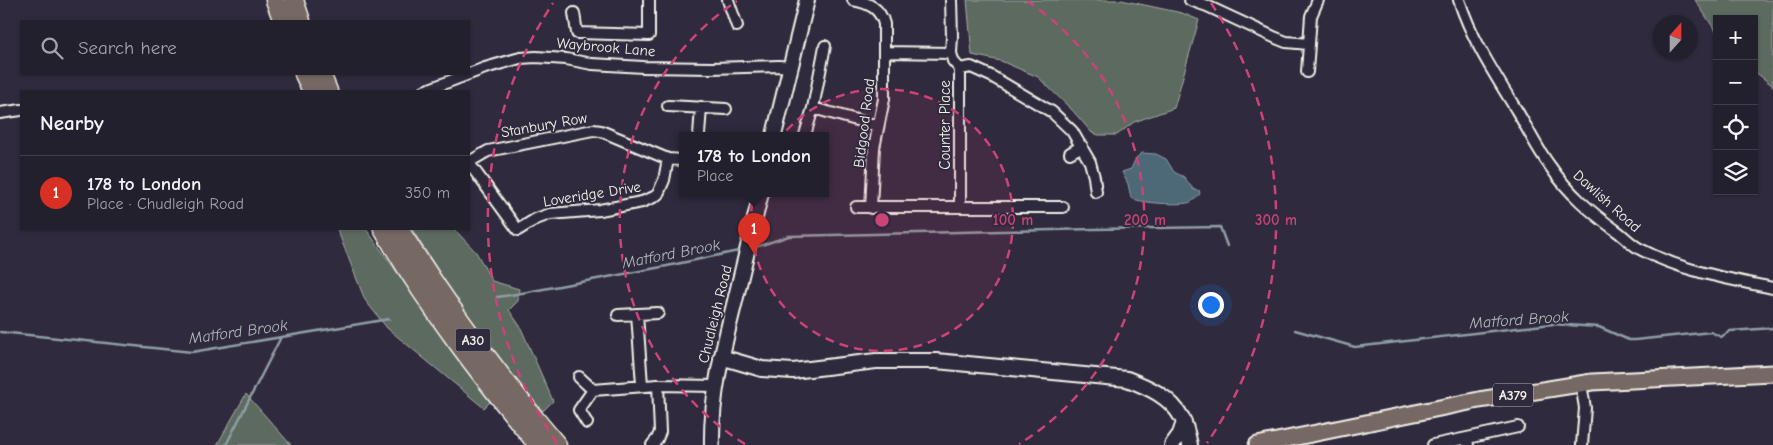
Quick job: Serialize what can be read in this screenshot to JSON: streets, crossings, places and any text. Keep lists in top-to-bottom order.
{
  "streets": {
    "highway": ["A30"],
    "main road": ["A379"],
    "street": [
      "Waybrook Lane",
      "Bidgood Road",
      "Stanbury Row",
      "Counter Place",
      "Loveridge Drive",
      "Dawlish Road",
      "Chudleigh Road"
    ]
  },
  "crossings": [
    ["Stanbury Row", "Loveridge Drive"]
  ],
  "water": ["Matford Brook"],
  "north": "top",
  "page": {
    "map_buttons": ["+", "−"],
    "search": "Search here",
    "heading": "Nearby",
    "popup": ["178 to London", "Place"],
    "list": [
      {
        "mark": "1",
        "name": "178 to London",
        "note": "Place · Chudleigh Road",
        "value": "350 m"
      }
    ],
    "pins": "1"
  },
  "rings": ["100 m", "200 m", "300 m"]
}
